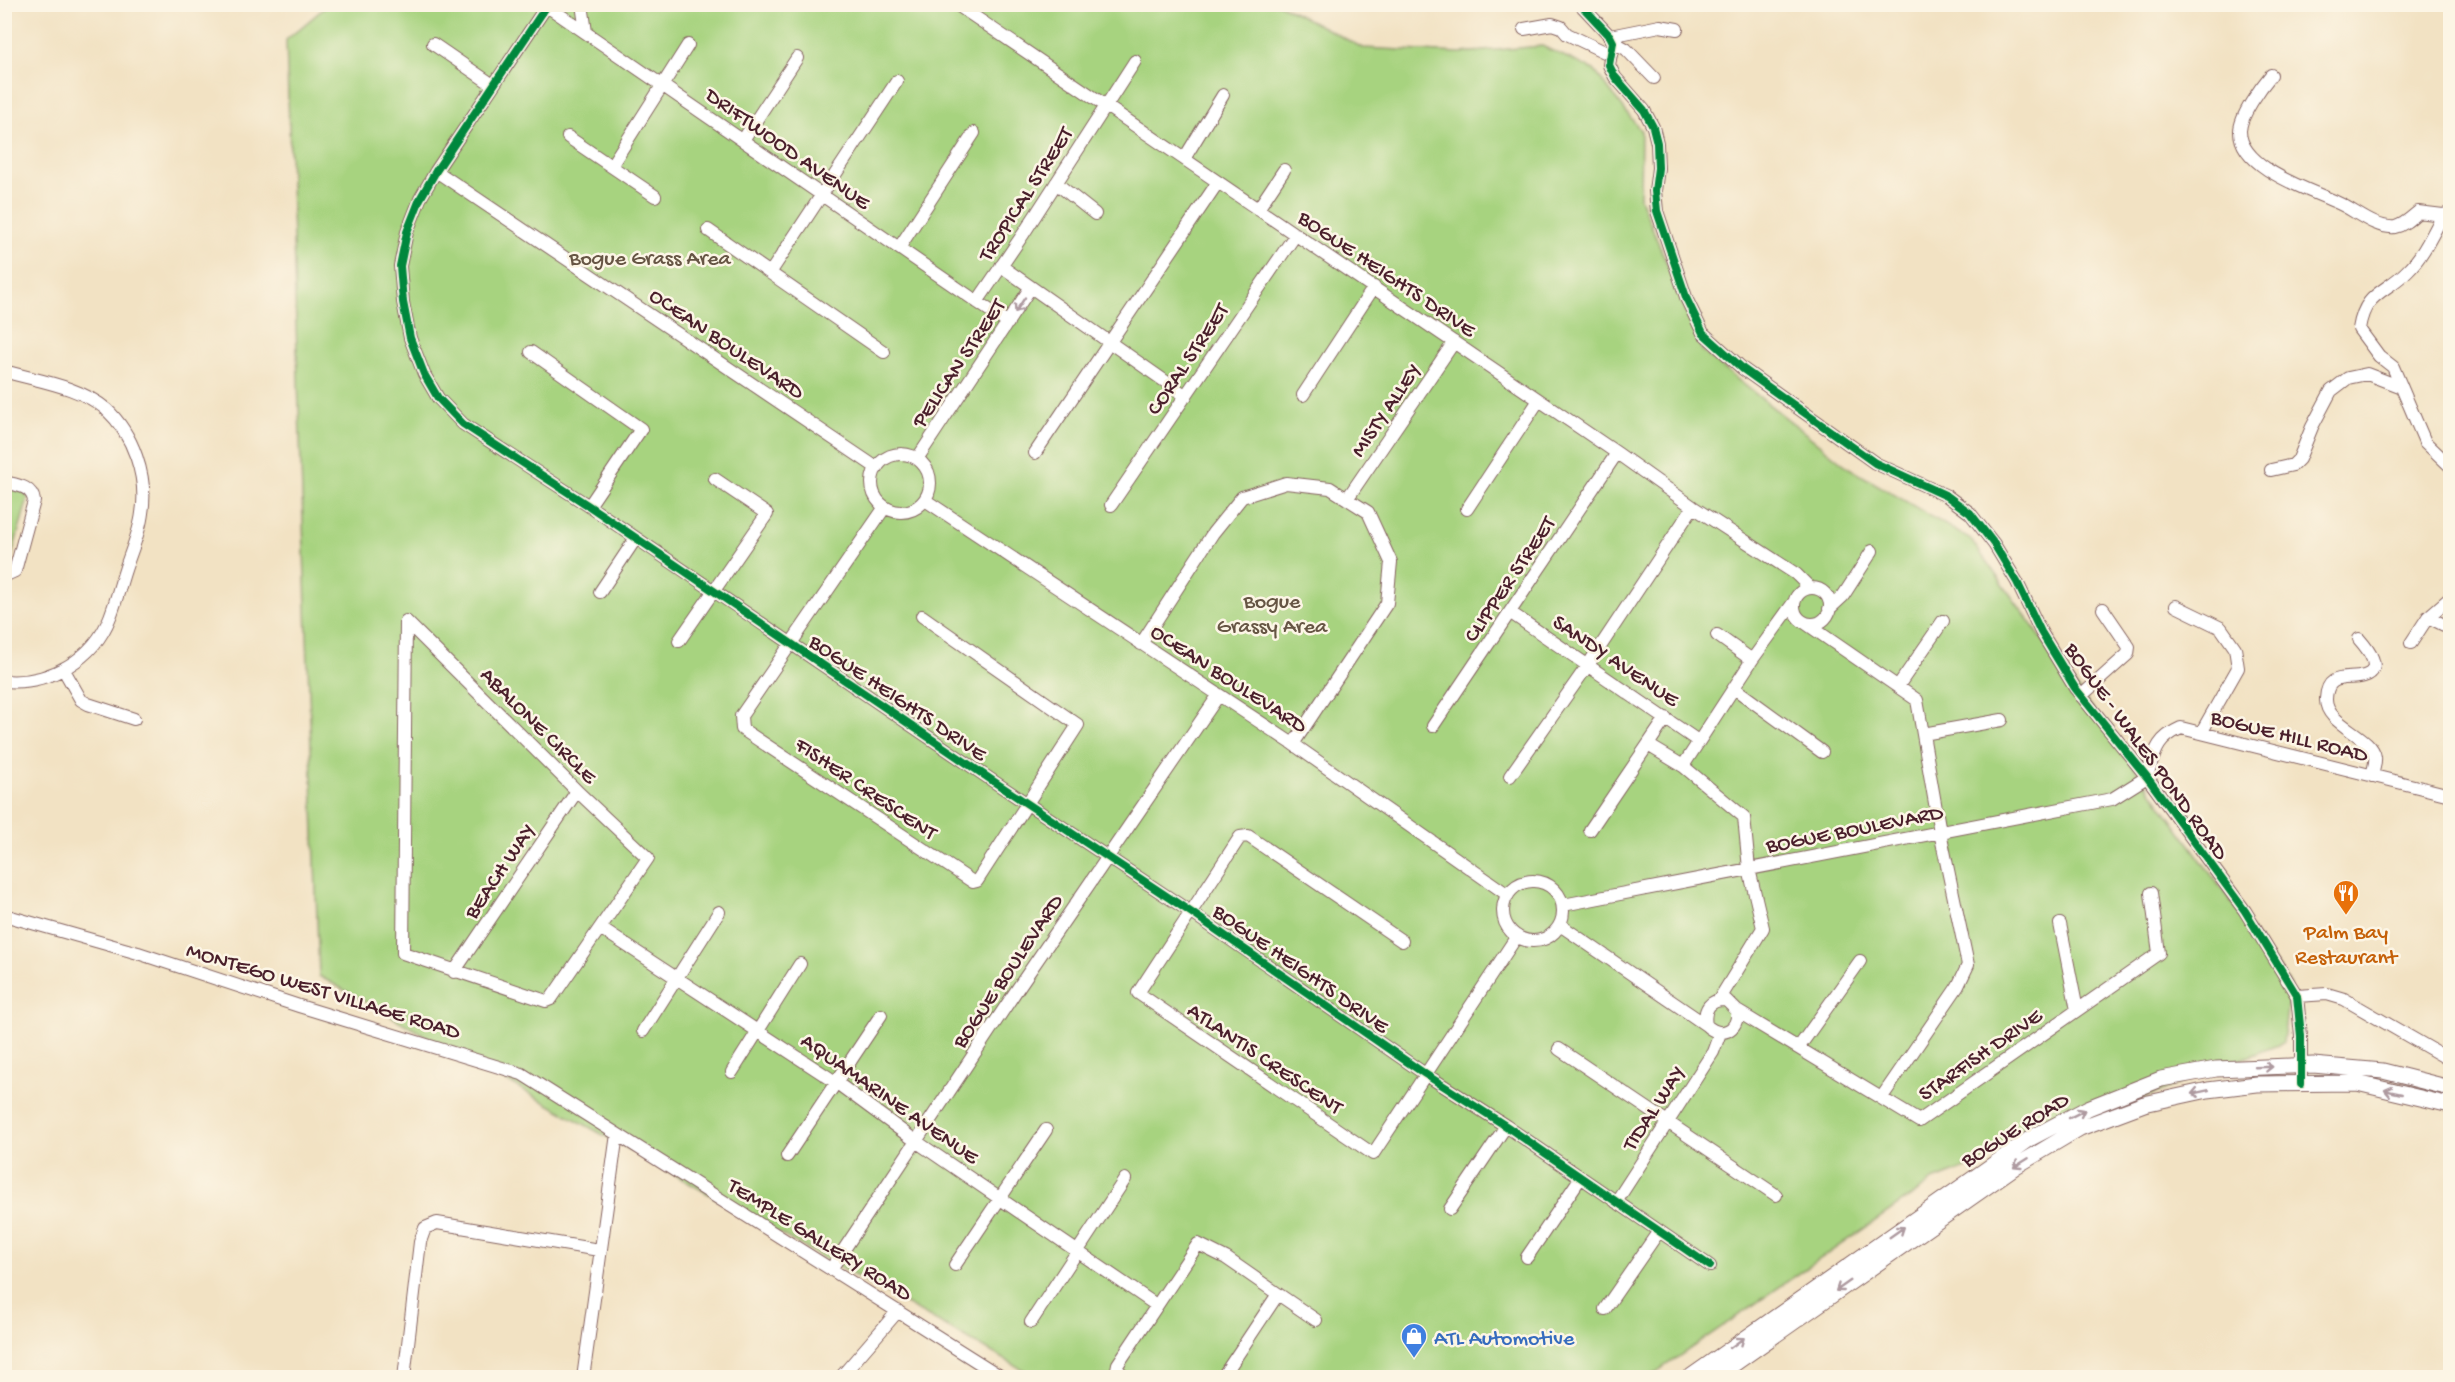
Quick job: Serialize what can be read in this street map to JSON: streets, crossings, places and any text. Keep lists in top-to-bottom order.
{
  "streets": {
    "main road": ["BOGUE ROAD"],
    "street": [
      "DRIFTWOOD AVENUE",
      "TROPICAL STREET",
      "BOGUE HEIGHTS DRIVE",
      "OCEAN BOULEVARD",
      "CORAL STREET",
      "PELICAN STREET",
      "MISTY ALLEY",
      "CLIPPER STREET",
      "SANDY AVENUE",
      "ABALONE CIRCLE",
      "BOGUE HILL ROAD",
      "BOGUE - WALES POND ROAD",
      "FISHER CRESCENT",
      "BOGUE BOULEVARD",
      "BEACH WAY",
      "MONTEGO WEST VILLAGE ROAD",
      "STARFISH DRIVE",
      "ATLANTIS CRESCENT",
      "AQUAMARINE AVENUE",
      "TIDAL WAY",
      "TEMPLE GALLERY ROAD"
    ]
  },
  "crossings": [
    ["DRIFTWOOD AVENUE", "TROPICAL STREET"],
    ["DRIFTWOOD AVENUE", "BOGUE HEIGHTS DRIVE"],
    ["DRIFTWOOD AVENUE", "PELICAN STREET"],
    ["TROPICAL STREET", "BOGUE HEIGHTS DRIVE"],
    ["BOGUE HEIGHTS DRIVE", "OCEAN BOULEVARD"],
    ["BOGUE HEIGHTS DRIVE", "CORAL STREET"],
    ["BOGUE HEIGHTS DRIVE", "MISTY ALLEY"],
    ["BOGUE HEIGHTS DRIVE", "CLIPPER STREET"],
    ["BOGUE HEIGHTS DRIVE", "FISHER CRESCENT"],
    ["BOGUE HEIGHTS DRIVE", "BOGUE BOULEVARD"],
    ["BOGUE HEIGHTS DRIVE", "ATLANTIS CRESCENT"],
    ["BOGUE HEIGHTS DRIVE", "TIDAL WAY"],
    ["OCEAN BOULEVARD", "PELICAN STREET"],
    ["OCEAN BOULEVARD", "BOGUE BOULEVARD"],
    ["CLIPPER STREET", "SANDY AVENUE"],
    ["ABALONE CIRCLE", "BEACH WAY"],
    ["ABALONE CIRCLE", "AQUAMARINE AVENUE"],
    ["BOGUE HILL ROAD", "BOGUE - WALES POND ROAD"],
    ["BOGUE HILL ROAD", "BOGUE BOULEVARD"],
    ["BOGUE - WALES POND ROAD", "BOGUE BOULEVARD"],
    ["BOGUE - WALES POND ROAD", "BOGUE ROAD"],
    ["BOGUE BOULEVARD", "AQUAMARINE AVENUE"],
    ["BOGUE BOULEVARD", "TEMPLE GALLERY ROAD"],
    ["MONTEGO WEST VILLAGE ROAD", "TEMPLE GALLERY ROAD"],
    ["STARFISH DRIVE", "TIDAL WAY"]
  ],
  "parks": ["Bogue Grass Area", "Bogue Grassy Area"],
  "places": {
    "restaurant": ["Palm Bay Restaurant"],
    "shop": ["ATL Automotive"]
  }
}
